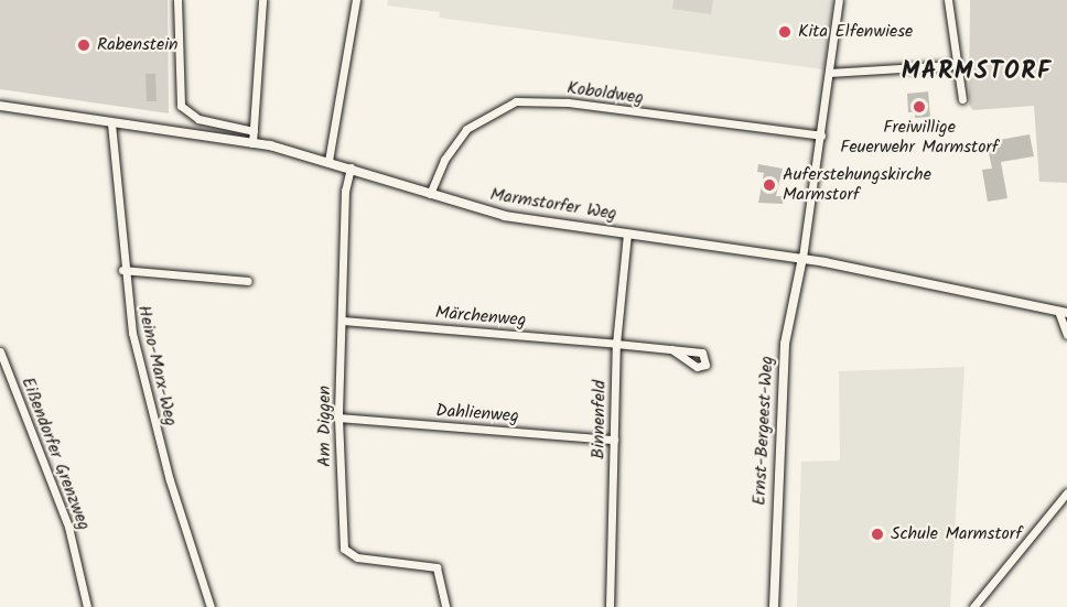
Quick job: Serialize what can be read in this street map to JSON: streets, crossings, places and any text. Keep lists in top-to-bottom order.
{
  "streets": {
    "street": [
      "Koboldweg",
      "Marmstorfer Weg",
      "Märchenweg",
      "Heino-Marx-Weg",
      "Dahlienweg",
      "Binnenfeld",
      "Am Diggen",
      "Ernst-Bergeest-Weg",
      "Eißendorfer Grenzweg"
    ]
  },
  "crossings": [
    ["Koboldweg", "Marmstorfer Weg"],
    ["Marmstorfer Weg", "Heino-Marx-Weg"],
    ["Marmstorfer Weg", "Binnenfeld"],
    ["Marmstorfer Weg", "Am Diggen"],
    ["Marmstorfer Weg", "Ernst-Bergeest-Weg"],
    ["Märchenweg", "Binnenfeld"],
    ["Märchenweg", "Am Diggen"],
    ["Dahlienweg", "Binnenfeld"],
    ["Dahlienweg", "Am Diggen"]
  ],
  "districts": ["MARMSTORF"],
  "places": [
    "Kita Elfenwiese",
    "Rabenstein",
    "Freiwillige Feuerwehr Marmstorf",
    "Auferstehungskirche Marmstorf",
    "Schule Marmstorf"
  ]
}
